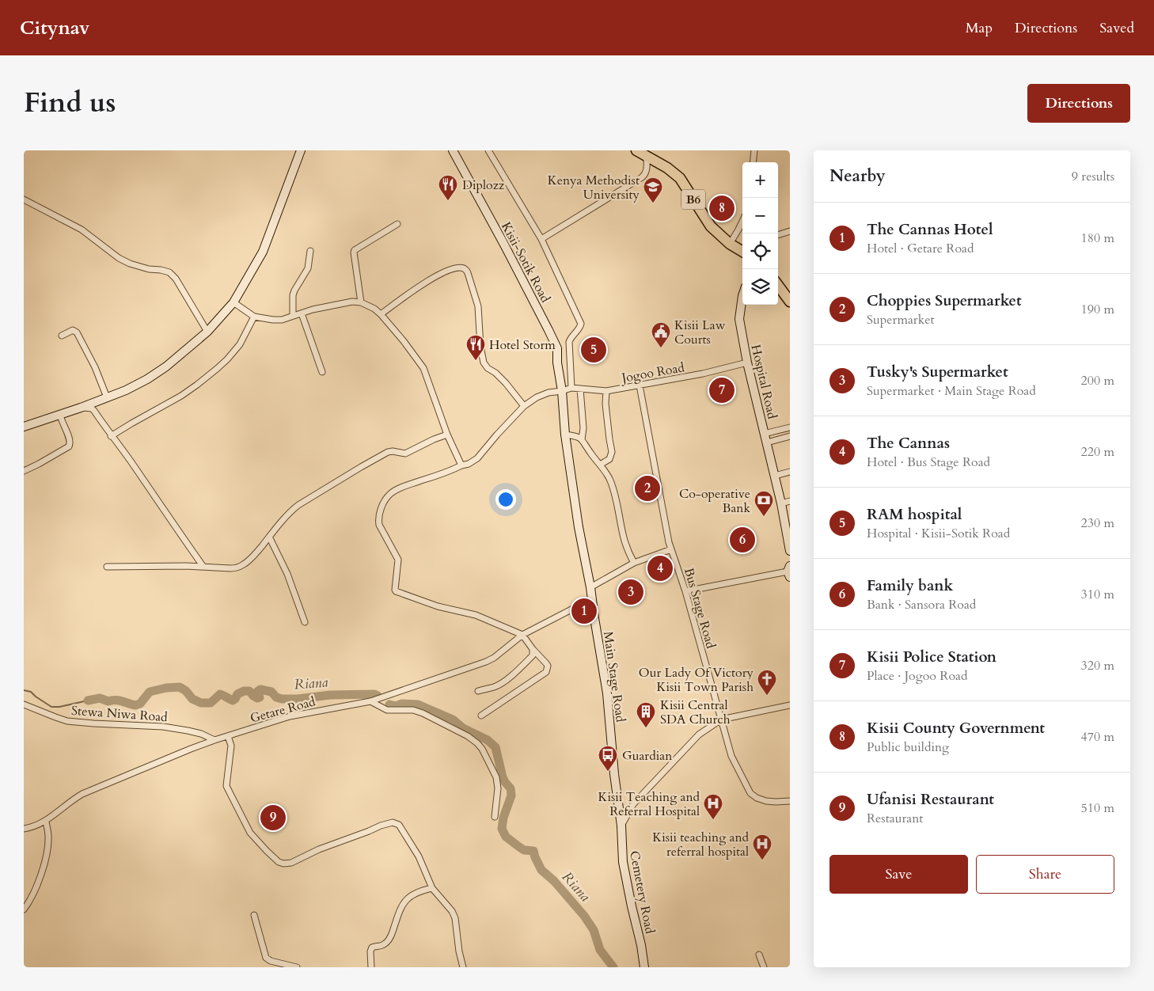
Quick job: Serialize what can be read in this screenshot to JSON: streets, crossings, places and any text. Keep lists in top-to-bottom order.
{
  "streets": {
    "highway": ["B6"],
    "street": [
      "Kisii-Sotik Road",
      "Jogoo Road",
      "Hospital Road",
      "Bus Stage Road",
      "Main Stage Road",
      "Getare Road",
      "Stewa Niwa Road",
      "Cemetery Road"
    ]
  },
  "crossings": [
    ["Kisii-Sotik Road", "Jogoo Road"],
    ["Kisii-Sotik Road", "Main Stage Road"],
    ["Jogoo Road", "Hospital Road"],
    ["Jogoo Road", "Bus Stage Road"],
    ["Jogoo Road", "Main Stage Road"],
    ["Jogoo Road", "Getare Road"],
    ["Main Stage Road", "Getare Road"],
    ["Main Stage Road", "Cemetery Road"],
    ["Getare Road", "Stewa Niwa Road"]
  ],
  "water": ["Riana"],
  "places": {
    "restaurant": ["Diplozz", "Hotel Storm"],
    "school or university": ["Kenya Methodist University"],
    "public building": ["Kisii Law Courts"],
    "bank": ["Co-operative Bank"],
    "church": ["Our Lady Of Victory Kisii Town Parish"],
    "building": ["Kisii Central SDA Church"],
    "bus stop": ["Guardian"],
    "hospital": ["Kisii Teaching and Referral Hospital", "Kisii teaching and referral hospital"]
  },
  "page": {
    "header": "Citynav",
    "nav": ["Map", "Directions", "Saved"],
    "title": "Find us",
    "buttons": [
      "Directions",
      ["Save", "Share"]
    ],
    "heading": ["Nearby", "9 results"],
    "map_buttons": ["+", "−"],
    "pins": [
      "8",
      "5",
      "7",
      "2",
      "6",
      "4",
      "3",
      "1",
      "9"
    ],
    "list": [
      {
        "mark": "1",
        "name": "The Cannas Hotel",
        "note": "Hotel · Getare Road",
        "value": "180 m"
      },
      {
        "mark": "2",
        "name": "Choppies Supermarket",
        "note": "Supermarket",
        "value": "190 m"
      },
      {
        "mark": "3",
        "name": "Tusky's Supermarket",
        "note": "Supermarket · Main Stage Road",
        "value": "200 m"
      },
      {
        "mark": "4",
        "name": "The Cannas",
        "note": "Hotel · Bus Stage Road",
        "value": "220 m"
      },
      {
        "mark": "5",
        "name": "RAM hospital",
        "note": "Hospital · Kisii-Sotik Road",
        "value": "230 m"
      },
      {
        "mark": "6",
        "name": "Family bank",
        "note": "Bank · Sansora Road",
        "value": "310 m"
      },
      {
        "mark": "7",
        "name": "Kisii Police Station",
        "note": "Place · Jogoo Road",
        "value": "320 m"
      },
      {
        "mark": "8",
        "name": "Kisii County Government",
        "note": "Public building",
        "value": "470 m"
      },
      {
        "mark": "9",
        "name": "Ufanisi Restaurant",
        "note": "Restaurant",
        "value": "510 m"
      }
    ]
  }
}
